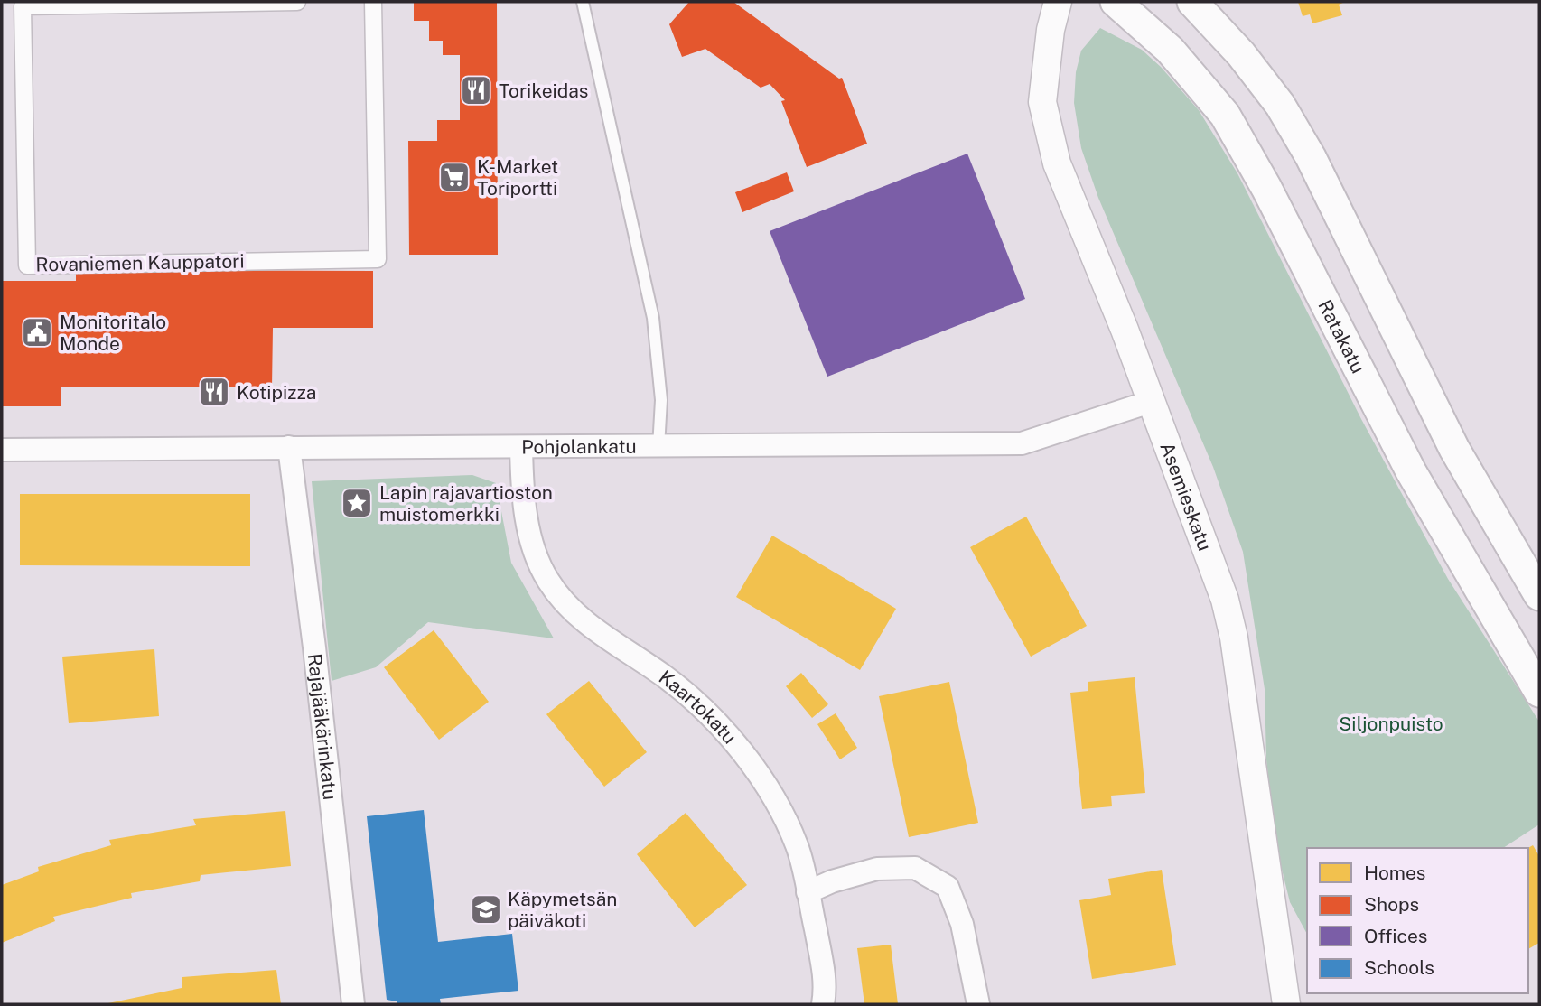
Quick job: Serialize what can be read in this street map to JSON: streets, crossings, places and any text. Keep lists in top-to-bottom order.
{
  "streets": {
    "main road": ["Ratakatu"],
    "street": [
      "Rovaniemen Kauppatori",
      "Pohjolankatu",
      "Asemieskatu",
      "Kaartokatu",
      "Rajajääkärinkatu"
    ]
  },
  "crossings": [
    ["Pohjolankatu", "Asemieskatu"],
    ["Pohjolankatu", "Kaartokatu"],
    ["Pohjolankatu", "Rajajääkärinkatu"]
  ],
  "parks": ["Siljonpuisto"],
  "places": {
    "restaurant": ["Torikeidas", "Kotipizza"],
    "supermarket": ["K-Market Toriportti"],
    "public building": ["Monitoritalo Monde"],
    "place": ["Lapin rajavartioston muistomerkki"],
    "school or university": ["Käpymetsän päiväkoti"]
  },
  "legend": [
    "Homes",
    "Shops",
    "Offices",
    "Schools"
  ]
}
